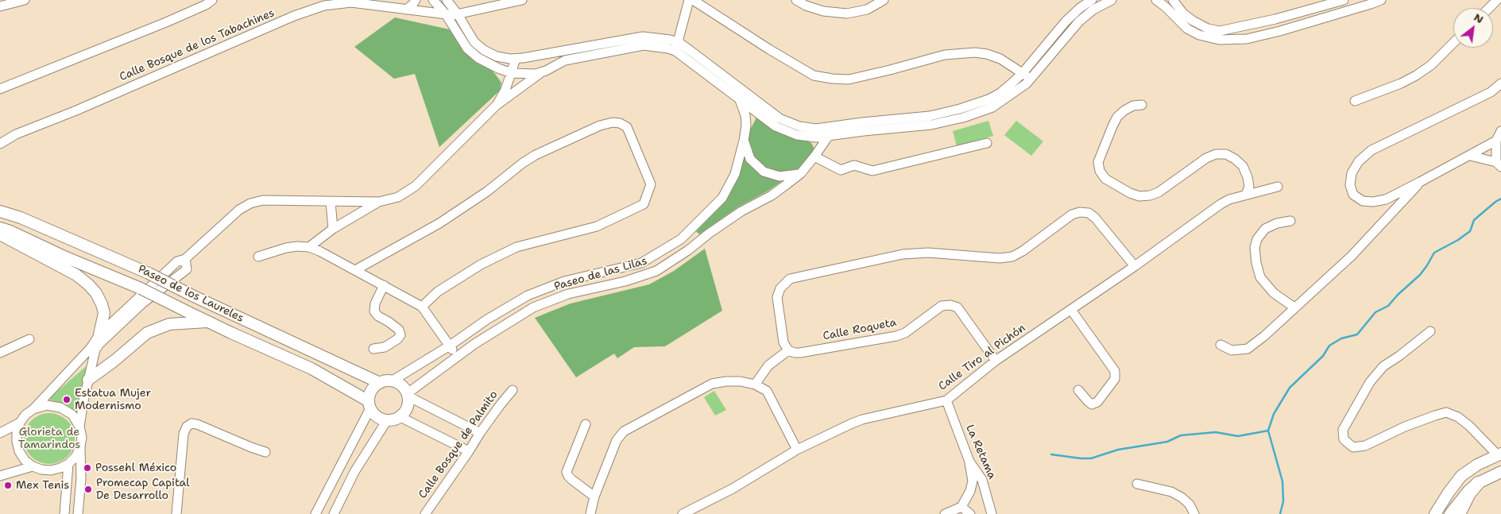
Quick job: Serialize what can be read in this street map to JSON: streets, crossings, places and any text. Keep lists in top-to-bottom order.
{
  "streets": {
    "main road": ["Paseo de los Laureles"],
    "street": [
      "Calle Bosque de los Tabachines",
      "Paseo de las Lilas",
      "Calle Roqueta",
      "Calle Tiro al Pichón",
      "Calle Bosque de Palmito",
      "La Retama"
    ]
  },
  "crossings": [
    ["Paseo de las Lilas", "Paseo de los Laureles"],
    ["Calle Roqueta", "Calle Tiro al Pichón"],
    ["Calle Tiro al Pichón", "La Retama"]
  ],
  "parks": ["Glorieta de Tamarindos"],
  "places": [
    "Estatua Mujer Modernismo",
    "Possehl México",
    "Mex Tenis",
    "Promecap Capital De Desarrollo"
  ],
  "north": "top right"
}
